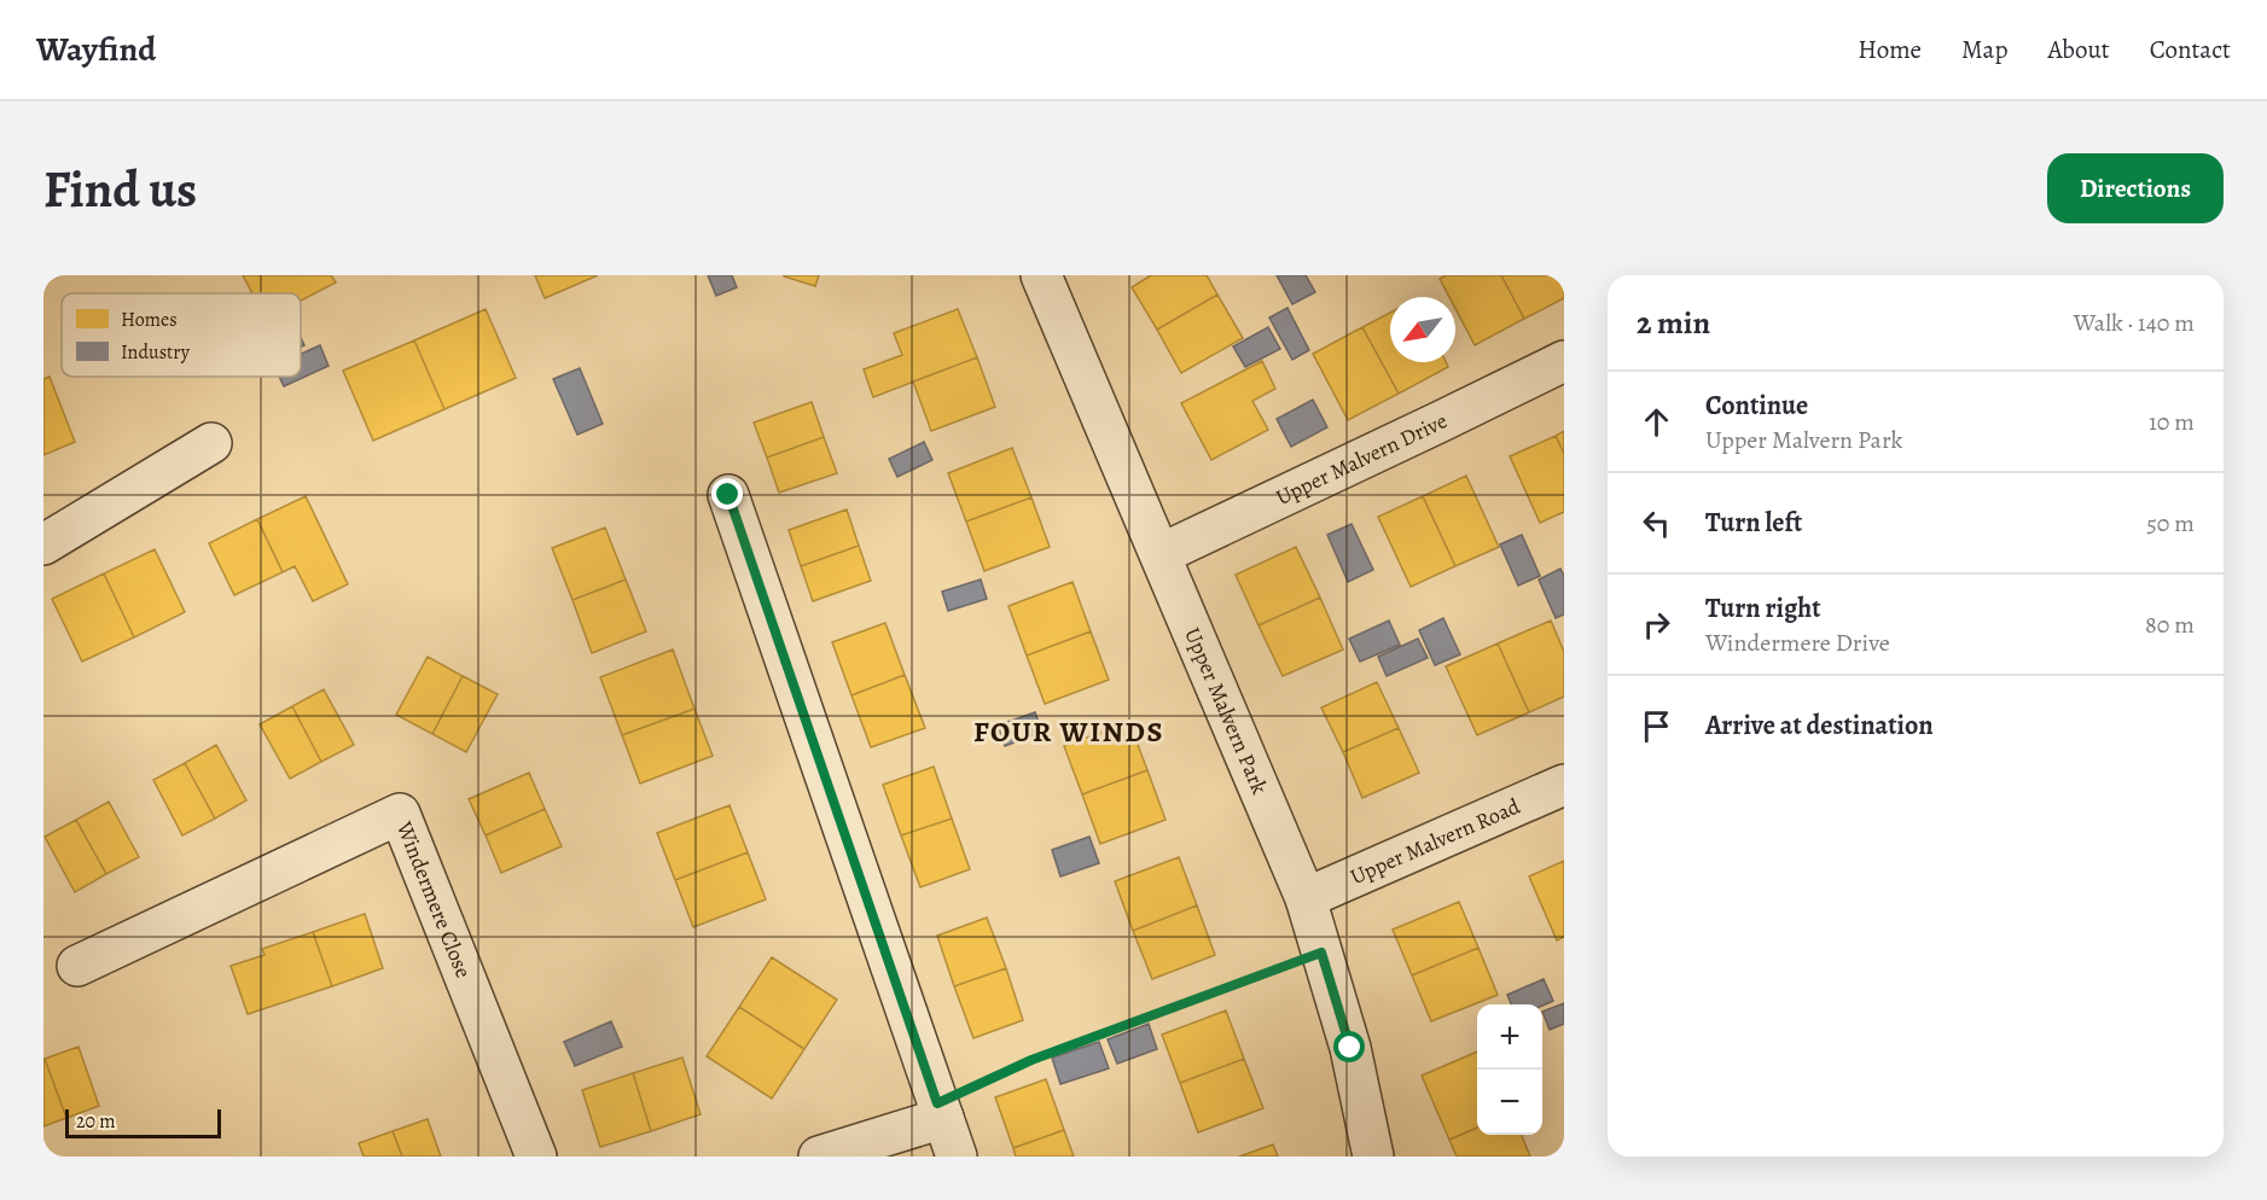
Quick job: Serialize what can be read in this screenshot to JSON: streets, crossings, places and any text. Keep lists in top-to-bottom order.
{
  "streets": {
    "street": [
      "Upper Malvern Drive",
      "Upper Malvern Park",
      "Upper Malvern Road",
      "Windermere Close"
    ]
  },
  "crossings": [
    ["Upper Malvern Drive", "Upper Malvern Park"],
    ["Upper Malvern Park", "Upper Malvern Road"]
  ],
  "districts": ["FOUR WINDS"],
  "legend": ["Homes", "Industry"],
  "scale_bar": "20 m",
  "north": "bottom left",
  "page": {
    "header": "Wayfind",
    "nav": [
      "Home",
      "Map",
      "About",
      "Contact"
    ],
    "buttons": "Directions",
    "title": "Find us",
    "heading": ["2 min", "Walk · 140 m"],
    "list": [
      ["Continue", "Upper Malvern Park", "10 m"],
      ["Turn left", "50 m"],
      ["Turn right", "Windermere Drive", "80 m"],
      "Arrive at destination"
    ],
    "map_buttons": ["+", "−"],
    "scale": "20 m"
  }
}
